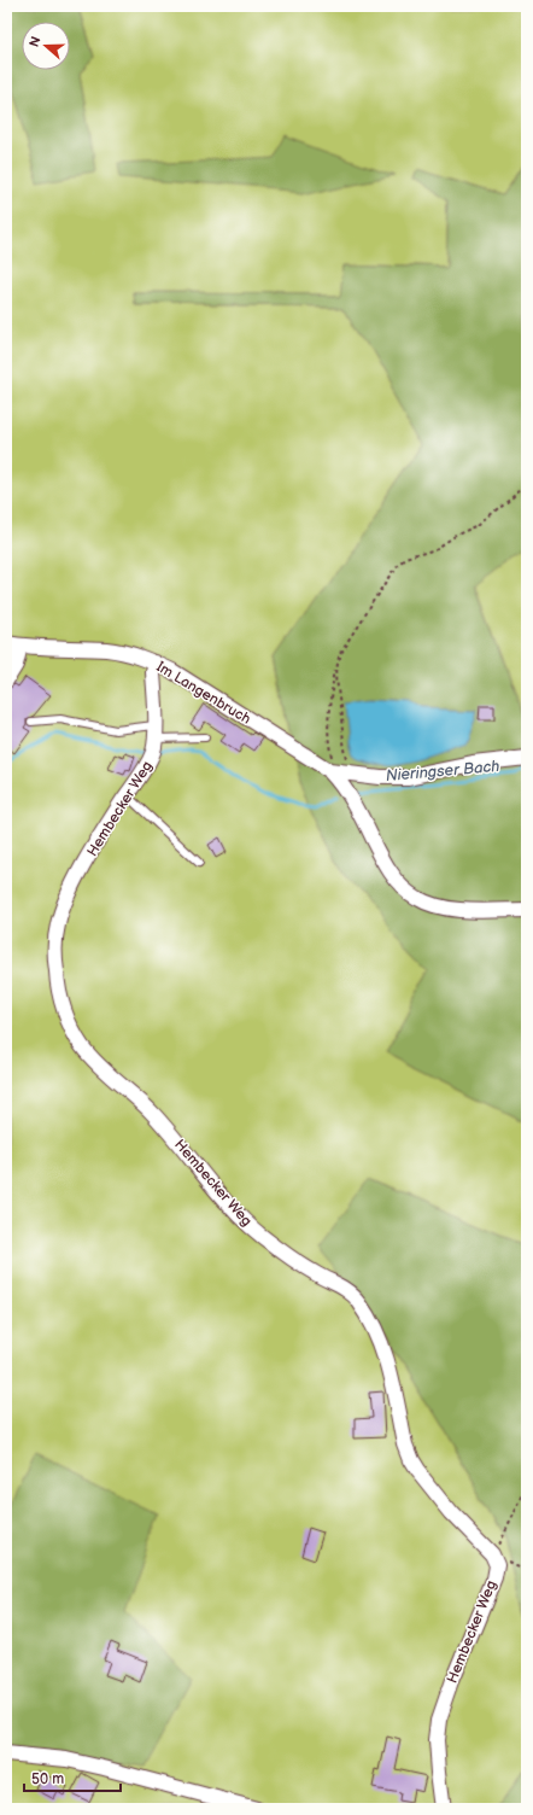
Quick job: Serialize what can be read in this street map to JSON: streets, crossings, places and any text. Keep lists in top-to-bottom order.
{
  "streets": {
    "street": ["Im Langenbruch", "Hembecker Weg"]
  },
  "water": ["Nieringser Bach"],
  "scale_bar": "50 m",
  "north": "left"
}
